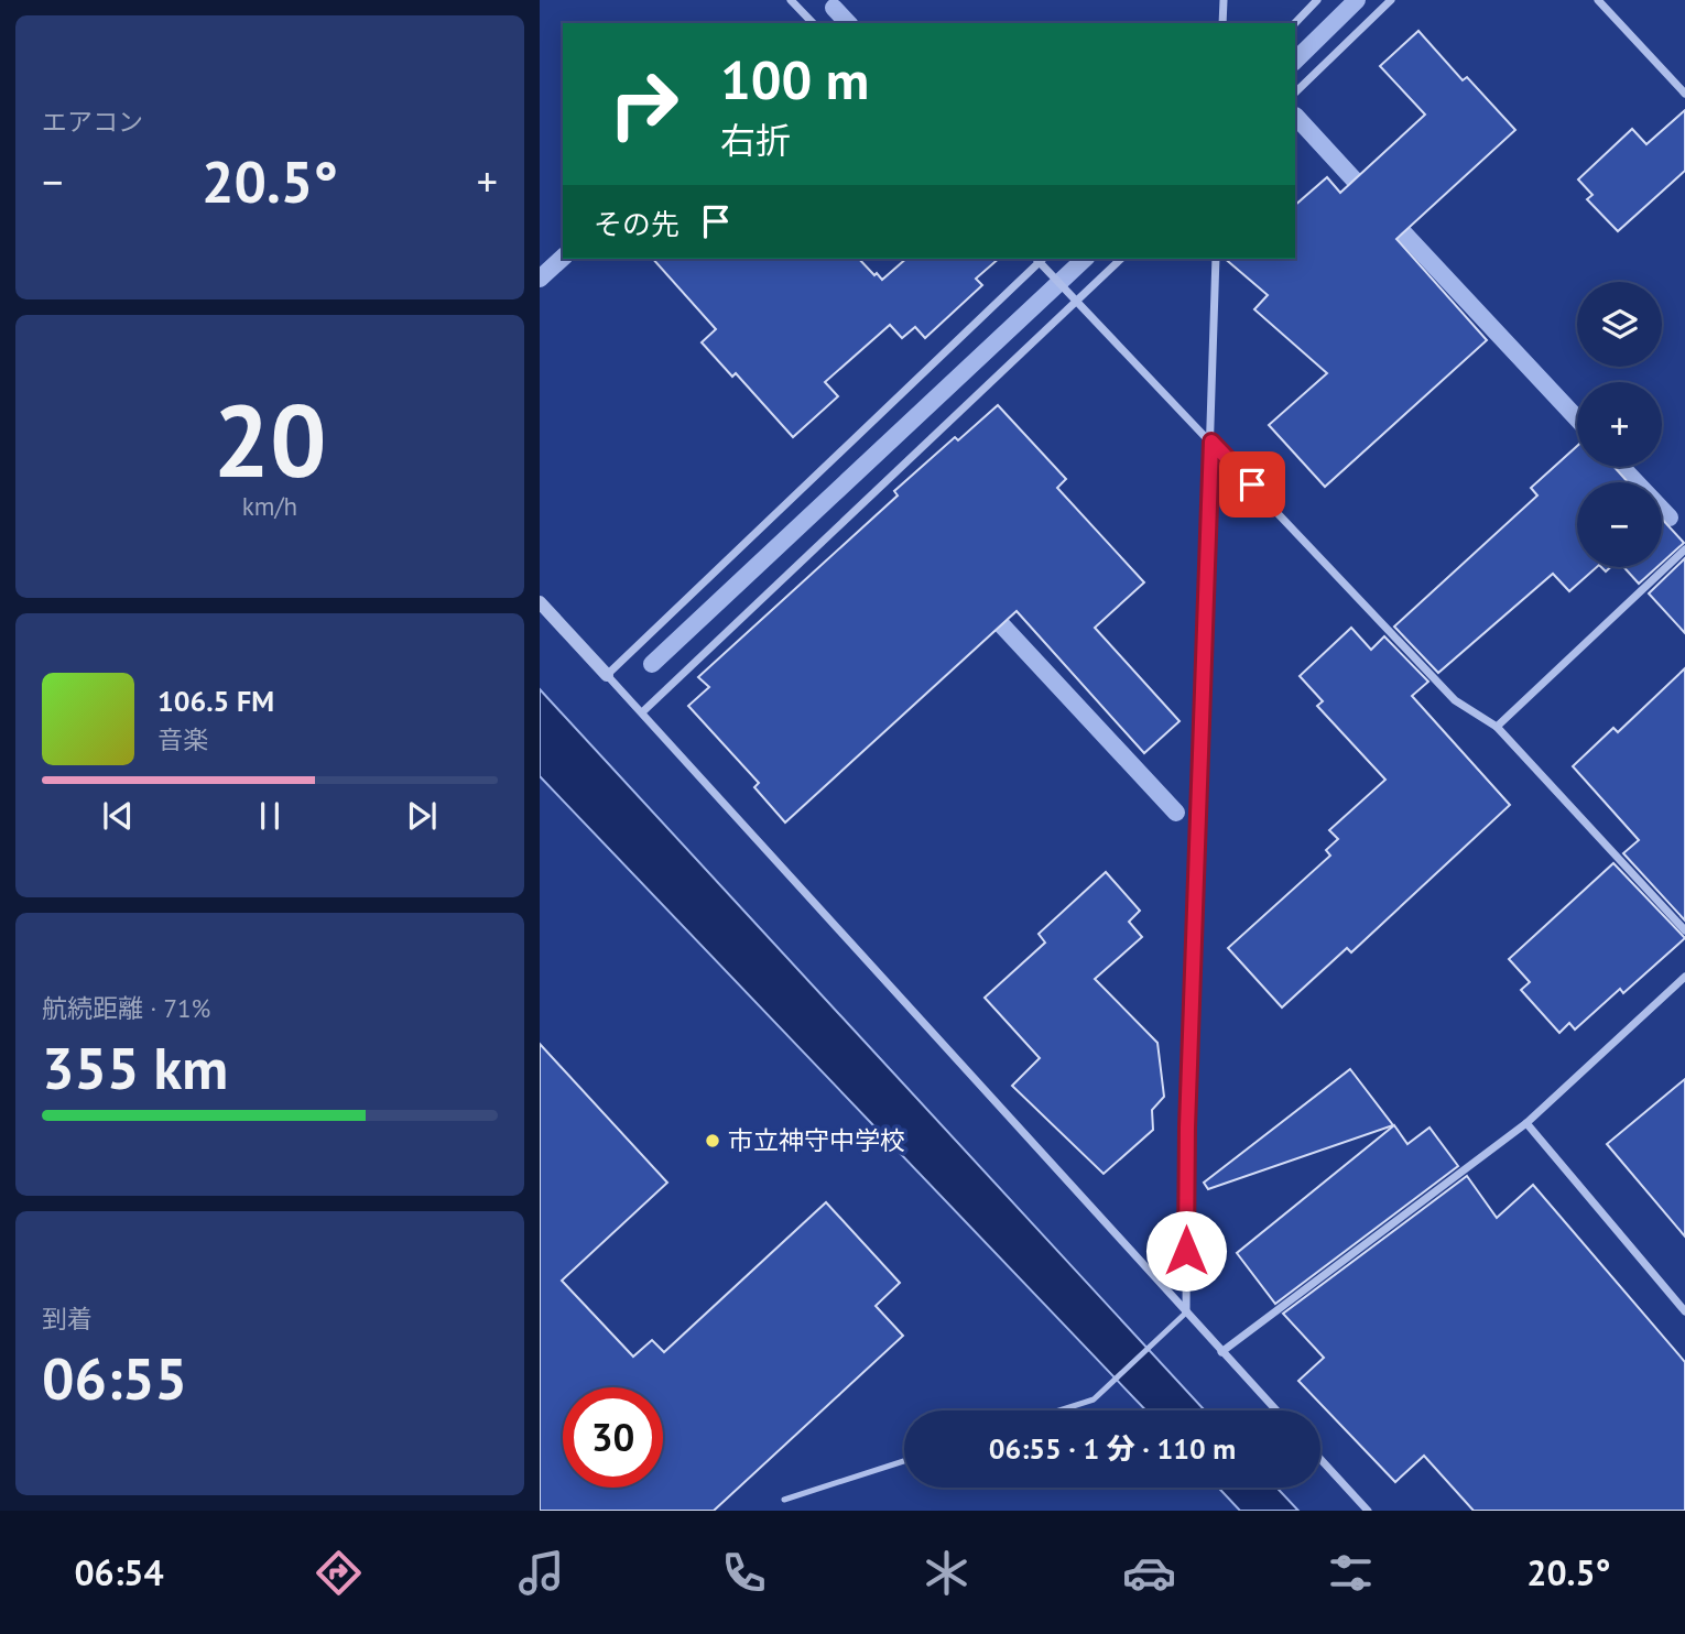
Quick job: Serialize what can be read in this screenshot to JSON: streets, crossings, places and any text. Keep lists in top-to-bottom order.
{
  "places": ["市立神守中学校"],
  "page": {
    "tile": [
      "エアコン",
      ["20", "km/h"],
      ["航続距離 · 71%", "355 km"],
      ["到着", "06:55"]
    ],
    "turn": ["100 m", "右折"],
    "heat": ["−", "20.5°", "+"],
    "then": "その先",
    "map_buttons": ["+", "−"],
    "song": ["106.5 FM", "音楽"],
    "limit": "30",
    "trip": "06:55 · 1 分 · 110 m",
    "tabs": ["06:54", "20.5°"]
  }
}
